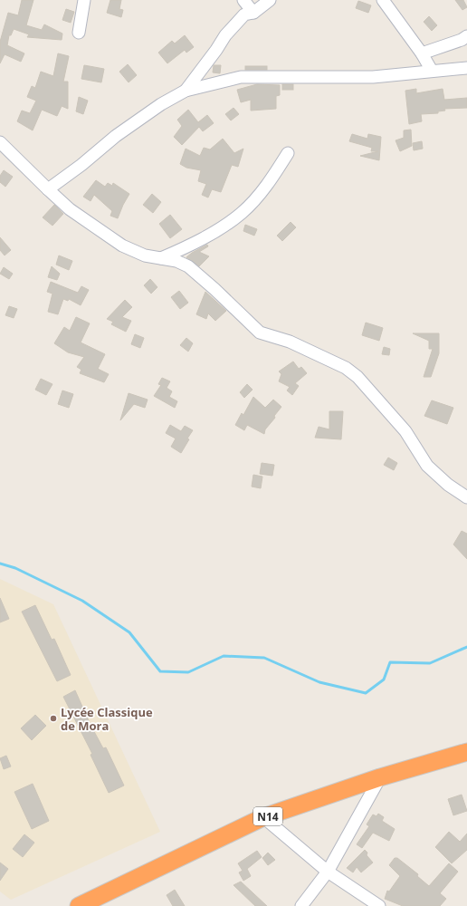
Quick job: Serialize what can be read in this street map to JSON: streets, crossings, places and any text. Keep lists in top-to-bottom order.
{
  "streets": {
    "highway": ["N14"]
  },
  "places": ["Lycée Classique de Mora"]
}
